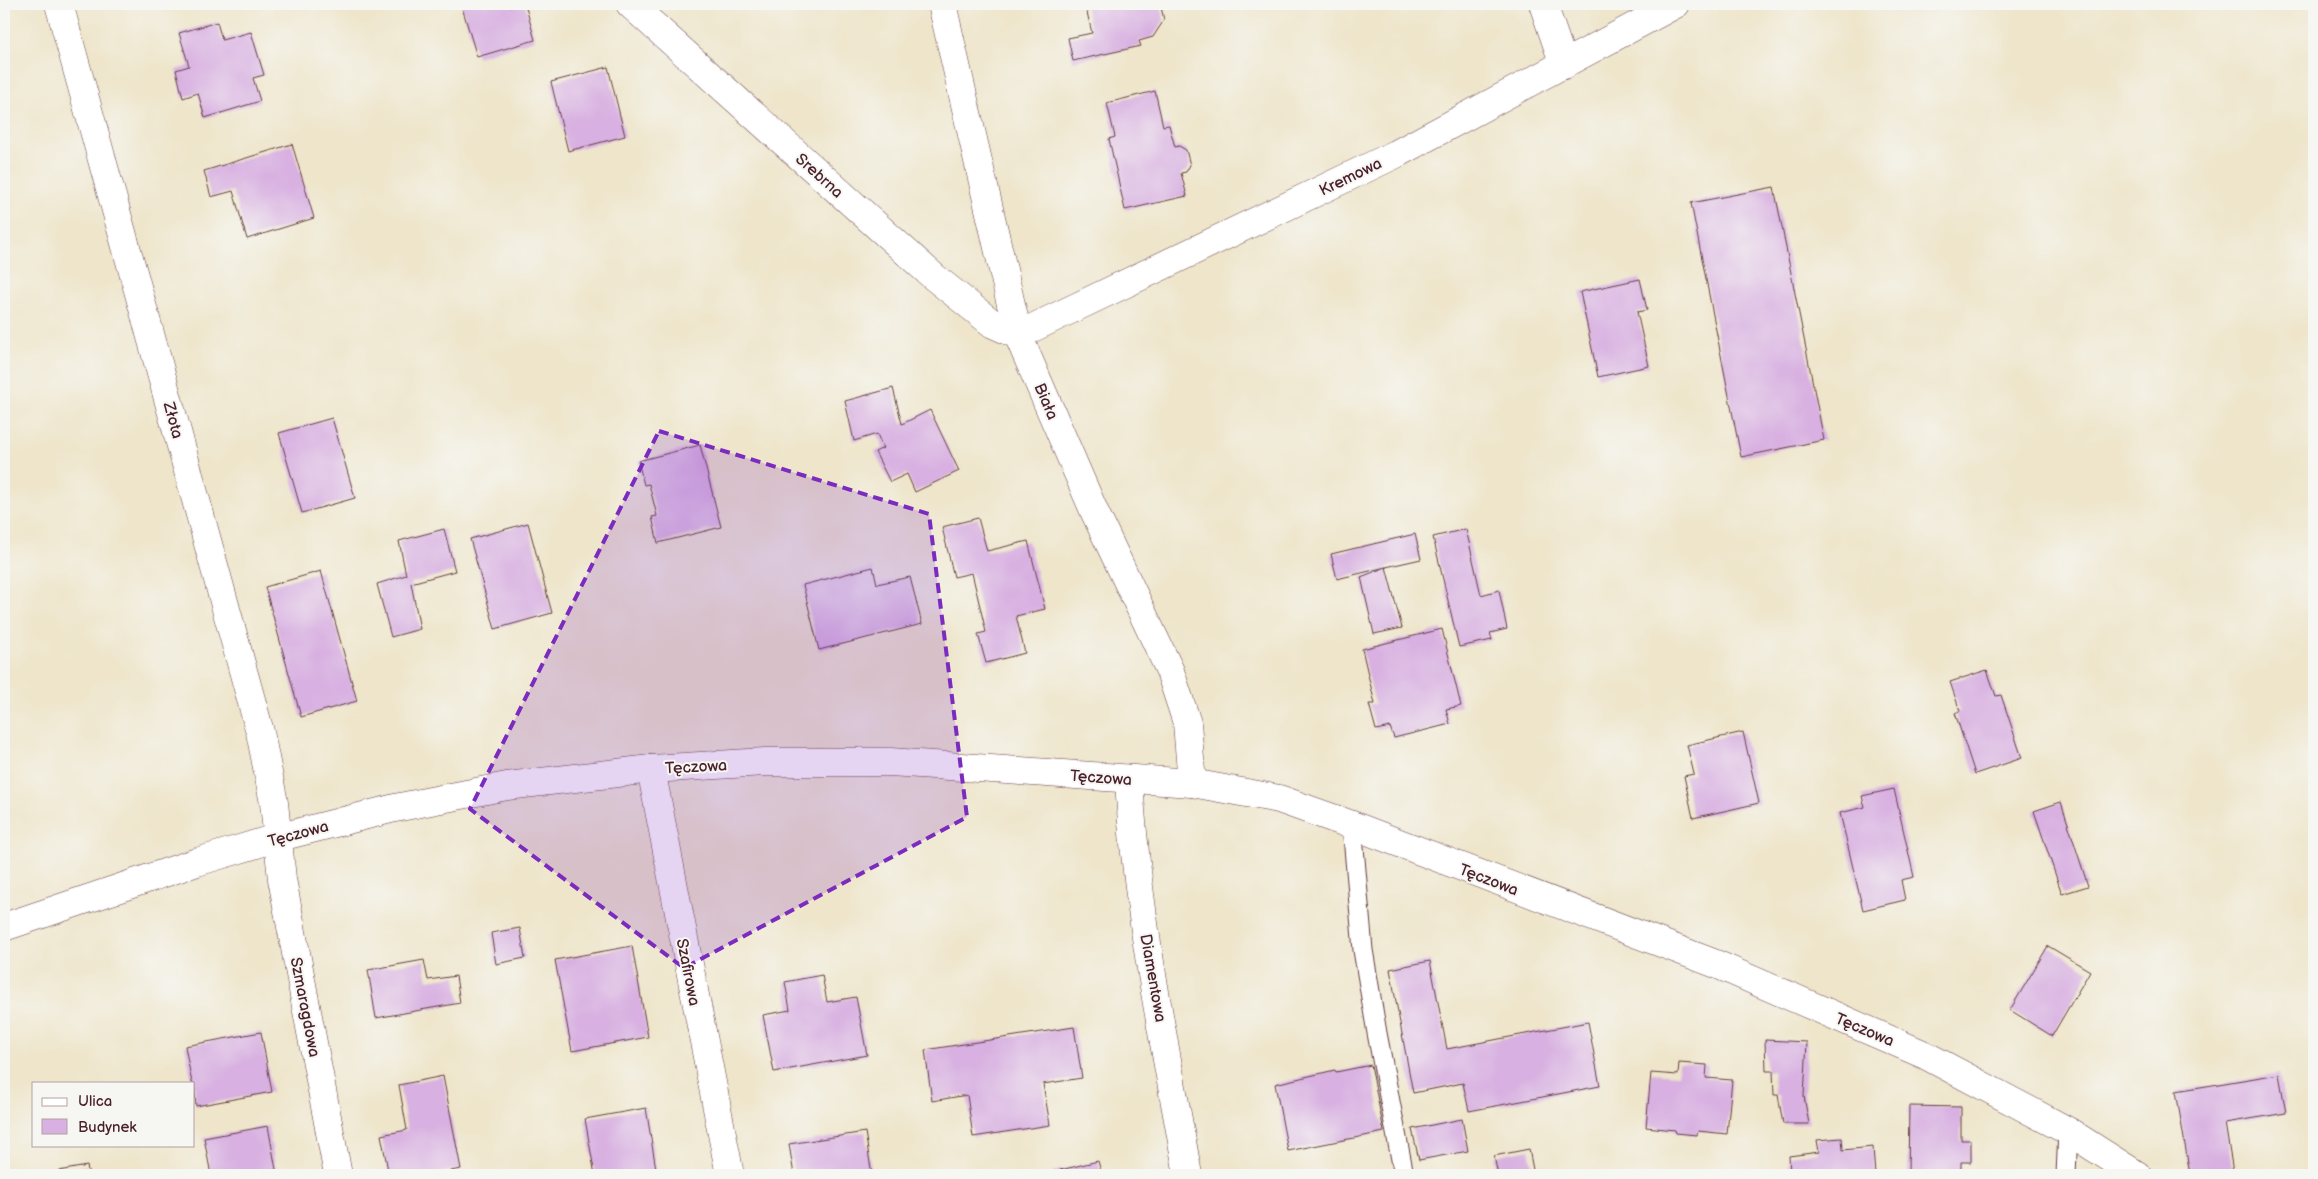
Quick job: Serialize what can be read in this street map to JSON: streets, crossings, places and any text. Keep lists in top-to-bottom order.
{
  "streets": {
    "street": [
      "Srebrna",
      "Kremowa",
      "Biała",
      "Złota",
      "Tęczowa",
      "Szafirowa",
      "Diamentowa",
      "Szmaragdowa"
    ]
  },
  "crossings": [
    ["Srebrna", "Kremowa"],
    ["Srebrna", "Biała"],
    ["Kremowa", "Biała"],
    ["Biała", "Tęczowa"],
    ["Złota", "Tęczowa"],
    ["Złota", "Szmaragdowa"],
    ["Tęczowa", "Szafirowa"],
    ["Tęczowa", "Diamentowa"],
    ["Tęczowa", "Szmaragdowa"]
  ],
  "legend": ["Ulica", "Budynek"]
}
